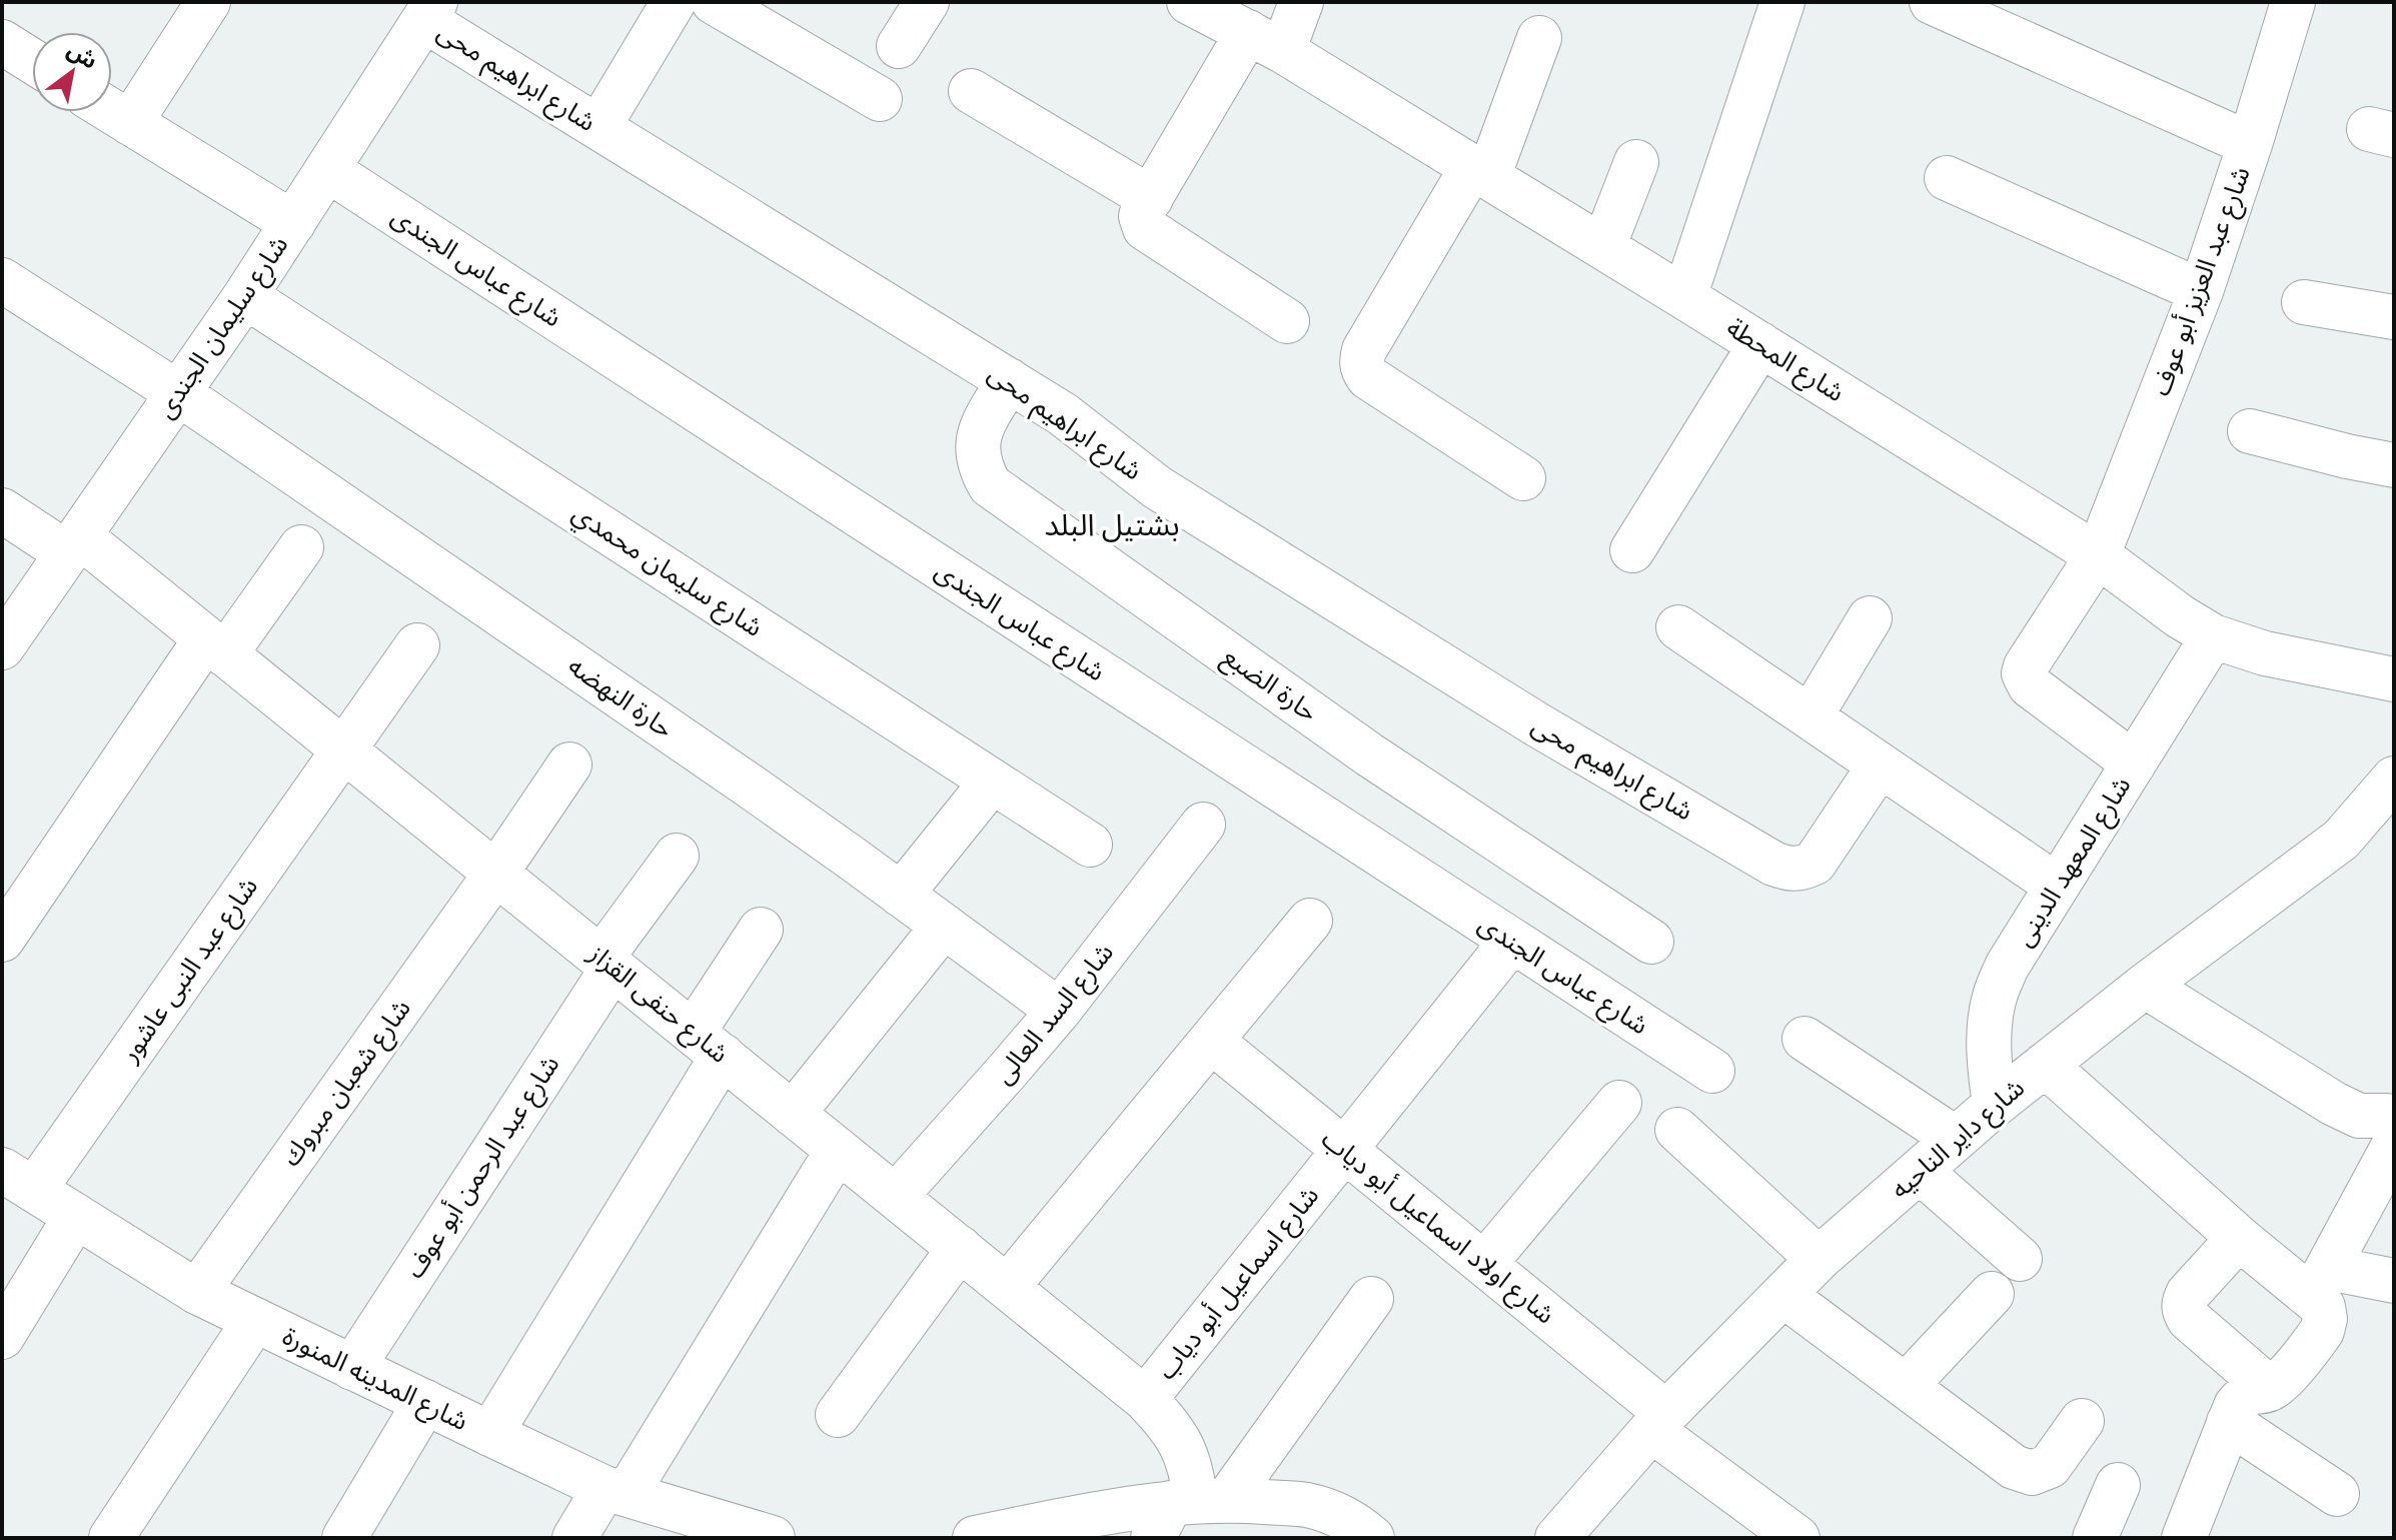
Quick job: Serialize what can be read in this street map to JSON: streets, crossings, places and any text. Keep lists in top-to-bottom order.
{
  "streets": {
    "street": [
      "شارع ابراهيم محى",
      "شارع عباس الجندى",
      "شارع عبد العزيز أبو عوف",
      "شارع سليمان الجندى",
      "شارع المحطة",
      "شارع سليمان محمدي",
      "حارة الضبع",
      "حارة النهضه",
      "شارع المعهد الدينى",
      "شارع عبد النبى عاشور",
      "شارع حنفى القزاز",
      "شارع السد العالى",
      "شارع شعبان مبروك",
      "شارع داير الناحيه",
      "شارع عبد الرحمن أبو عوف",
      "شارع اولاد اسماعيل أبو دياب",
      "شارع اسماعيل أبو دياب",
      "شارع المدينه المنورة"
    ]
  },
  "crossings": [
    ["شارع ابراهيم محى", "شارع سليمان الجندى"],
    ["شارع ابراهيم محى", "حارة الضبع"],
    ["شارع عباس الجندى", "شارع سليمان الجندى"],
    ["شارع عباس الجندى", "شارع اسماعيل أبو دياب"],
    ["شارع عبد العزيز أبو عوف", "شارع المحطة"],
    ["شارع عبد العزيز أبو عوف", "شارع المعهد الدينى"],
    ["شارع سليمان الجندى", "شارع سليمان محمدي"],
    ["شارع سليمان الجندى", "حارة النهضه"],
    ["شارع سليمان الجندى", "شارع حنفى القزاز"],
    ["شارع المحطة", "شارع المعهد الدينى"],
    ["حارة النهضه", "شارع السد العالى"],
    ["شارع المعهد الدينى", "شارع داير الناحيه"],
    ["شارع عبد النبى عاشور", "شارع حنفى القزاز"],
    ["شارع عبد النبى عاشور", "شارع المدينه المنورة"],
    ["شارع حنفى القزاز", "شارع السد العالى"],
    ["شارع حنفى القزاز", "شارع شعبان مبروك"],
    ["شارع حنفى القزاز", "شارع عبد الرحمن أبو عوف"],
    ["شارع حنفى القزاز", "شارع اسماعيل أبو دياب"],
    ["شارع شعبان مبروك", "شارع المدينه المنورة"],
    ["شارع داير الناحيه", "شارع اولاد اسماعيل أبو دياب"],
    ["شارع عبد الرحمن أبو عوف", "شارع المدينه المنورة"],
    ["شارع اولاد اسماعيل أبو دياب", "شارع اسماعيل أبو دياب"]
  ],
  "districts": ["بشتيل البلد"],
  "north": "top right"
}
